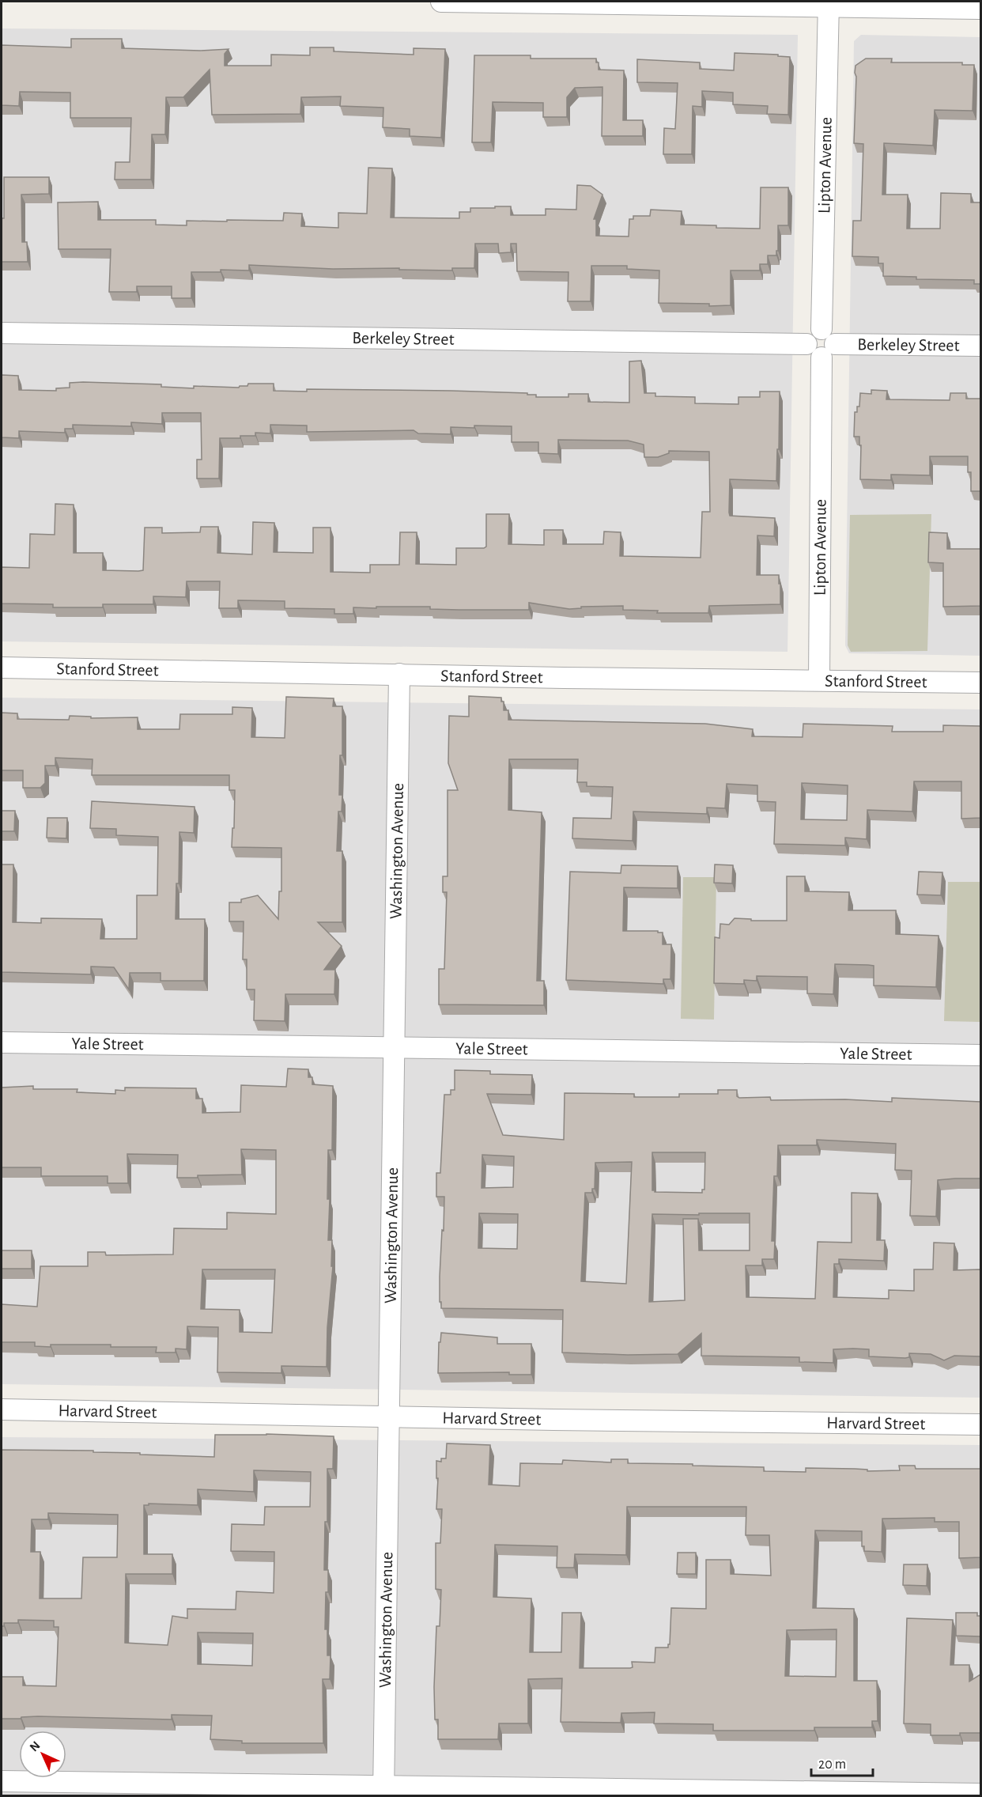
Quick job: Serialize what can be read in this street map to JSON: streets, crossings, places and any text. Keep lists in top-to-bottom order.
{
  "streets": {
    "street": [
      "Lipton Avenue",
      "Berkeley Street",
      "Stanford Street",
      "Washington Avenue",
      "Yale Street",
      "Harvard Street"
    ]
  },
  "crossings": [
    ["Lipton Avenue", "Berkeley Street"],
    ["Lipton Avenue", "Stanford Street"],
    ["Stanford Street", "Washington Avenue"],
    ["Washington Avenue", "Yale Street"],
    ["Washington Avenue", "Harvard Street"]
  ],
  "scale_bar": "20 m",
  "north": "top left"
}
